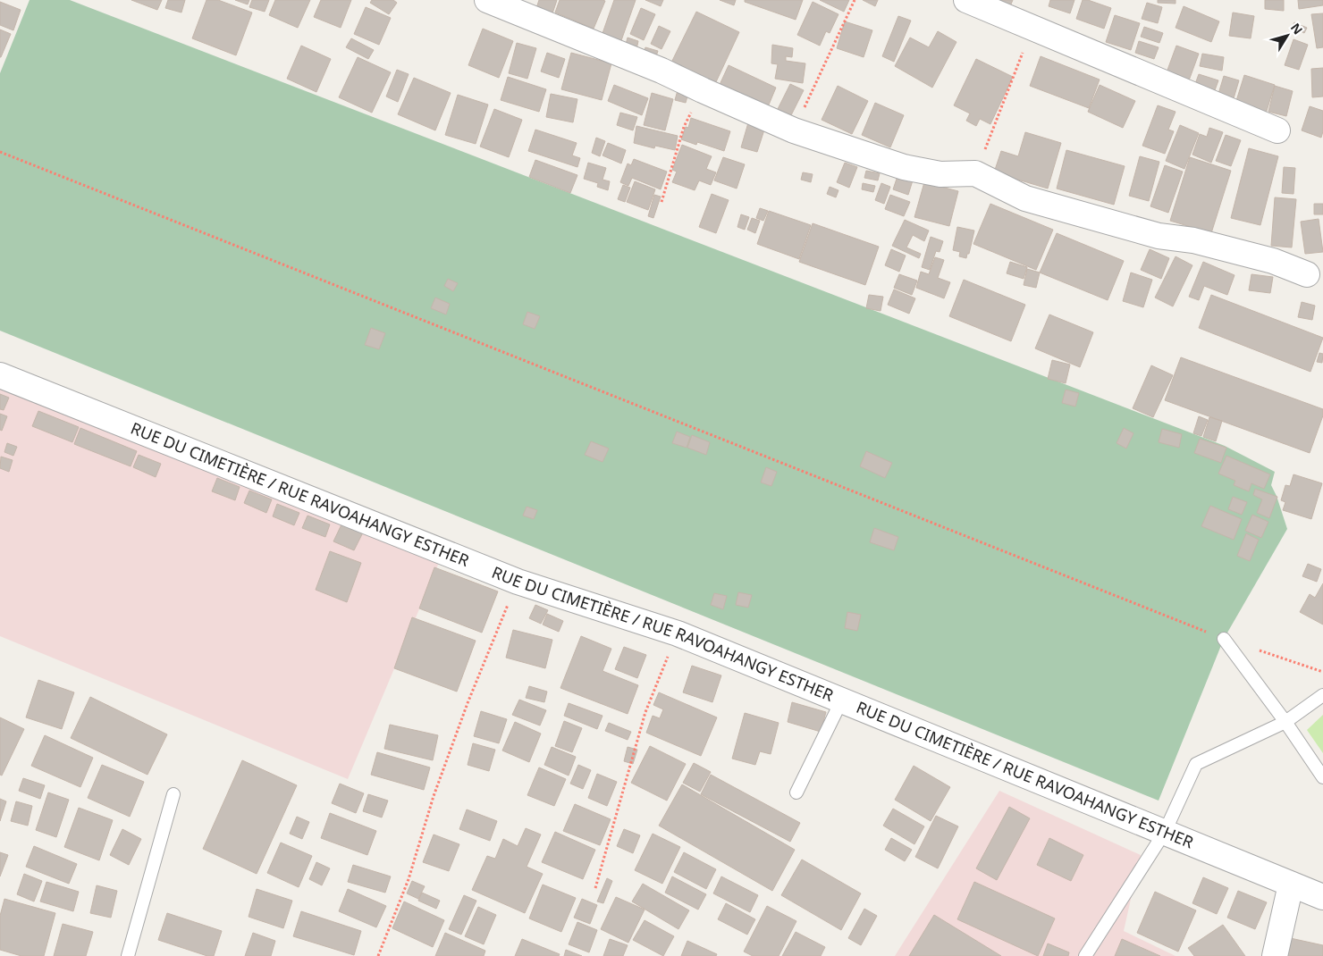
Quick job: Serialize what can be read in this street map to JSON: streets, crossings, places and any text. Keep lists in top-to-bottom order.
{
  "streets": {
    "street": ["RUE DU CIMETIÈRE / RUE RAVOAHANGY ESTHER"]
  },
  "north": "top right"
}
